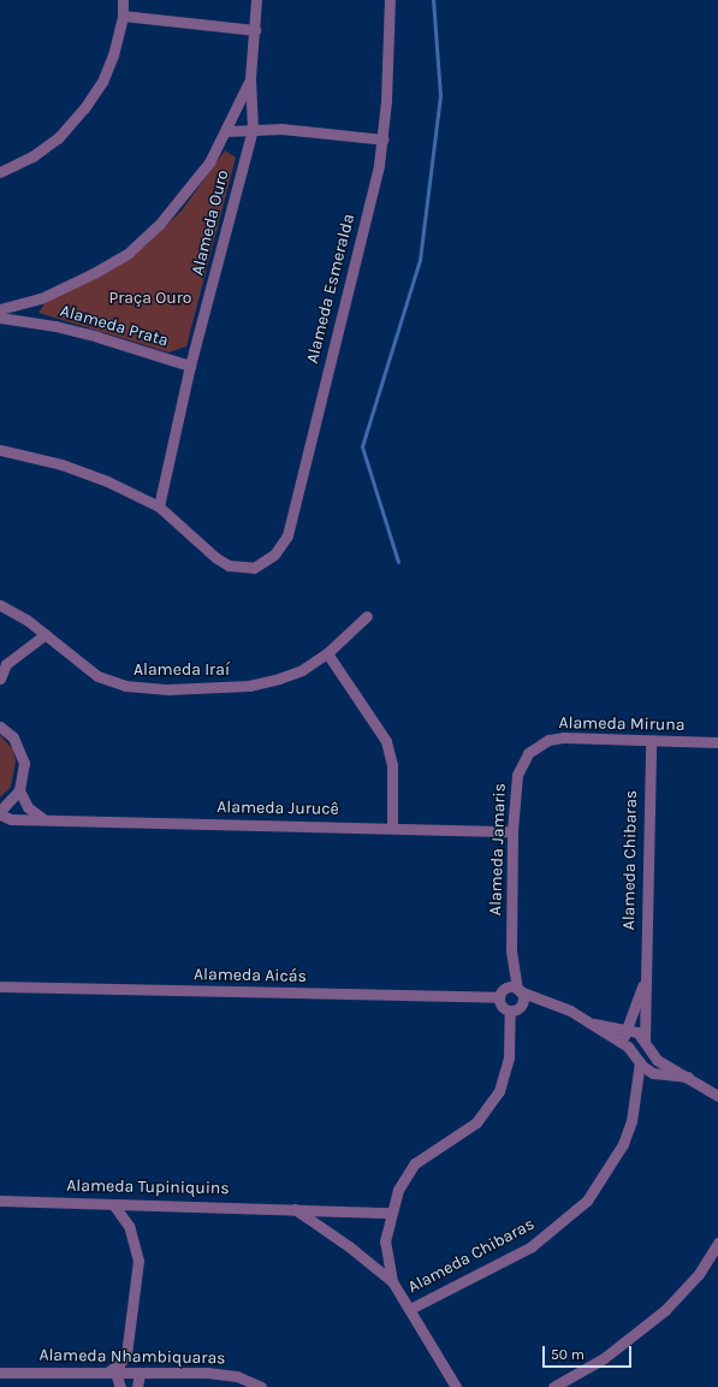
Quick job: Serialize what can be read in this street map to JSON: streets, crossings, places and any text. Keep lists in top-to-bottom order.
{
  "streets": {
    "street": [
      "Alameda Ouro",
      "Alameda Esmeralda",
      "Alameda Prata",
      "Alameda Iraí",
      "Alameda Miruna",
      "Alameda Jurucê",
      "Alameda Jamaris",
      "Alameda Chibaras",
      "Alameda Aicás",
      "Alameda Tupiniquins",
      "Alameda Nhambiquaras"
    ]
  },
  "crossings": [
    ["Alameda Ouro", "Alameda Esmeralda"],
    ["Alameda Ouro", "Alameda Prata"],
    ["Alameda Miruna", "Alameda Jamaris"],
    ["Alameda Miruna", "Alameda Chibaras"],
    ["Alameda Jurucê", "Alameda Jamaris"],
    ["Alameda Jamaris", "Alameda Aicás"]
  ],
  "parks": ["Praça Ouro"],
  "scale_bar": "50 m"
}
